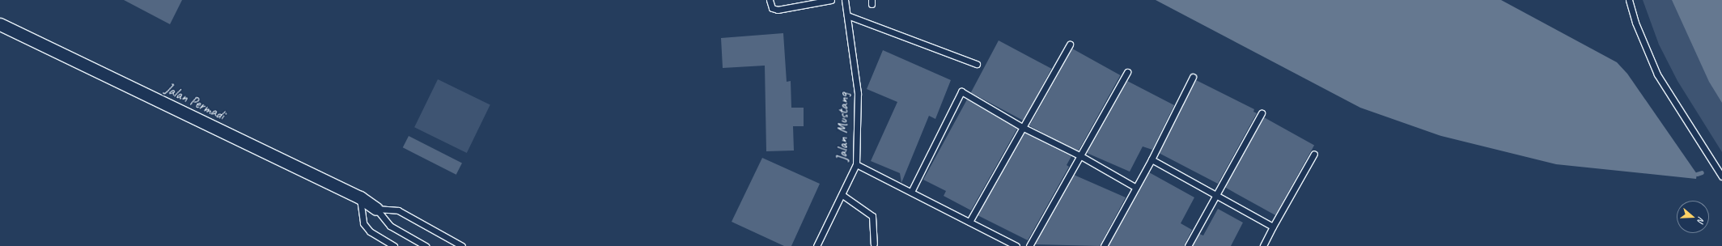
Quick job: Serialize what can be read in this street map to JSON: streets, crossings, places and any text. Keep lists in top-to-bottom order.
{
  "streets": {
    "street": ["Jalan Permadi"],
    "lane": ["Jalan Mustang"]
  },
  "north": "right"
}
